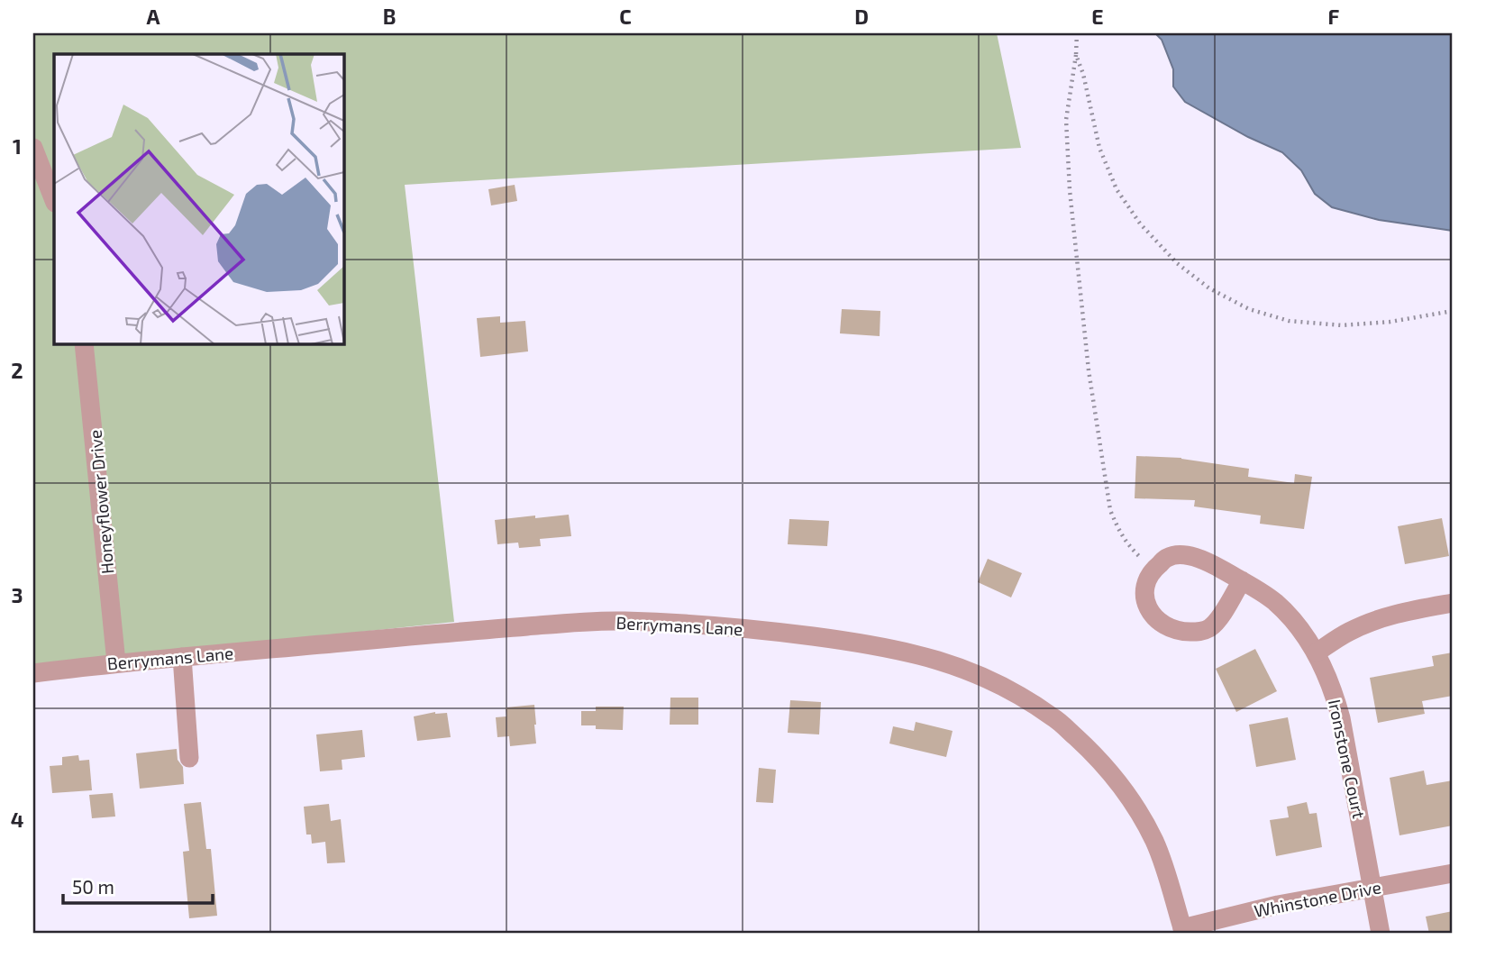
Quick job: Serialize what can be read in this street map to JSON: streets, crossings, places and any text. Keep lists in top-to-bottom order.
{
  "streets": {
    "street": [
      "Honeyflower Drive",
      "Berrymans Lane",
      "Ironstone Court",
      "Whinstone Drive"
    ]
  },
  "crossings": [
    ["Honeyflower Drive", "Berrymans Lane"],
    ["Berrymans Lane", "Whinstone Drive"],
    ["Ironstone Court", "Whinstone Drive"]
  ],
  "scale_bar": "50 m",
  "grid": {
    "columns": [
      "A",
      "B",
      "C",
      "D",
      "E",
      "F"
    ],
    "rows": [
      "1",
      "2",
      "3",
      "4"
    ]
  }
}
